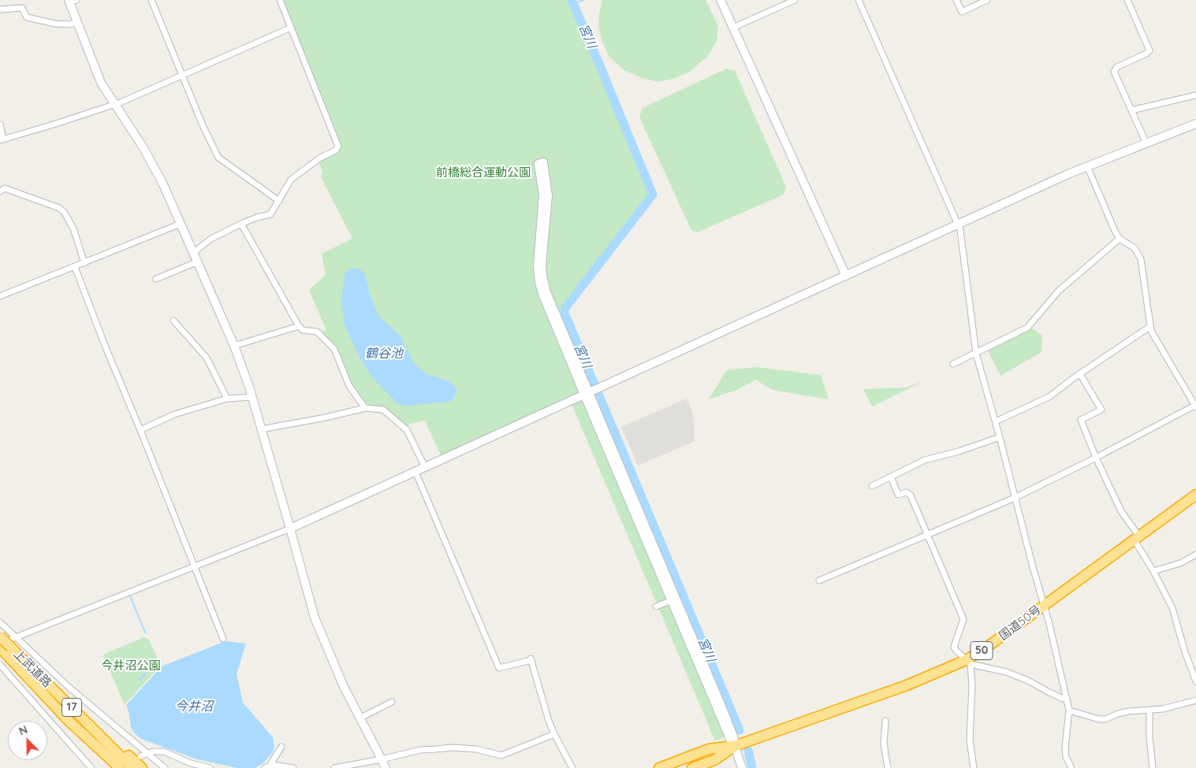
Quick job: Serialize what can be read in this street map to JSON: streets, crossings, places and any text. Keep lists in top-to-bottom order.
{
  "streets": {
    "highway": [
      "国道50号",
      "50",
      "上武道路",
      "17"
    ]
  },
  "crossings": [
    ["上武道路", "17"]
  ],
  "water": ["宮川", "鶴谷池", "今井沼"],
  "parks": ["前橋総合運動公園", "今井沼公園"],
  "north": "top left"
}
